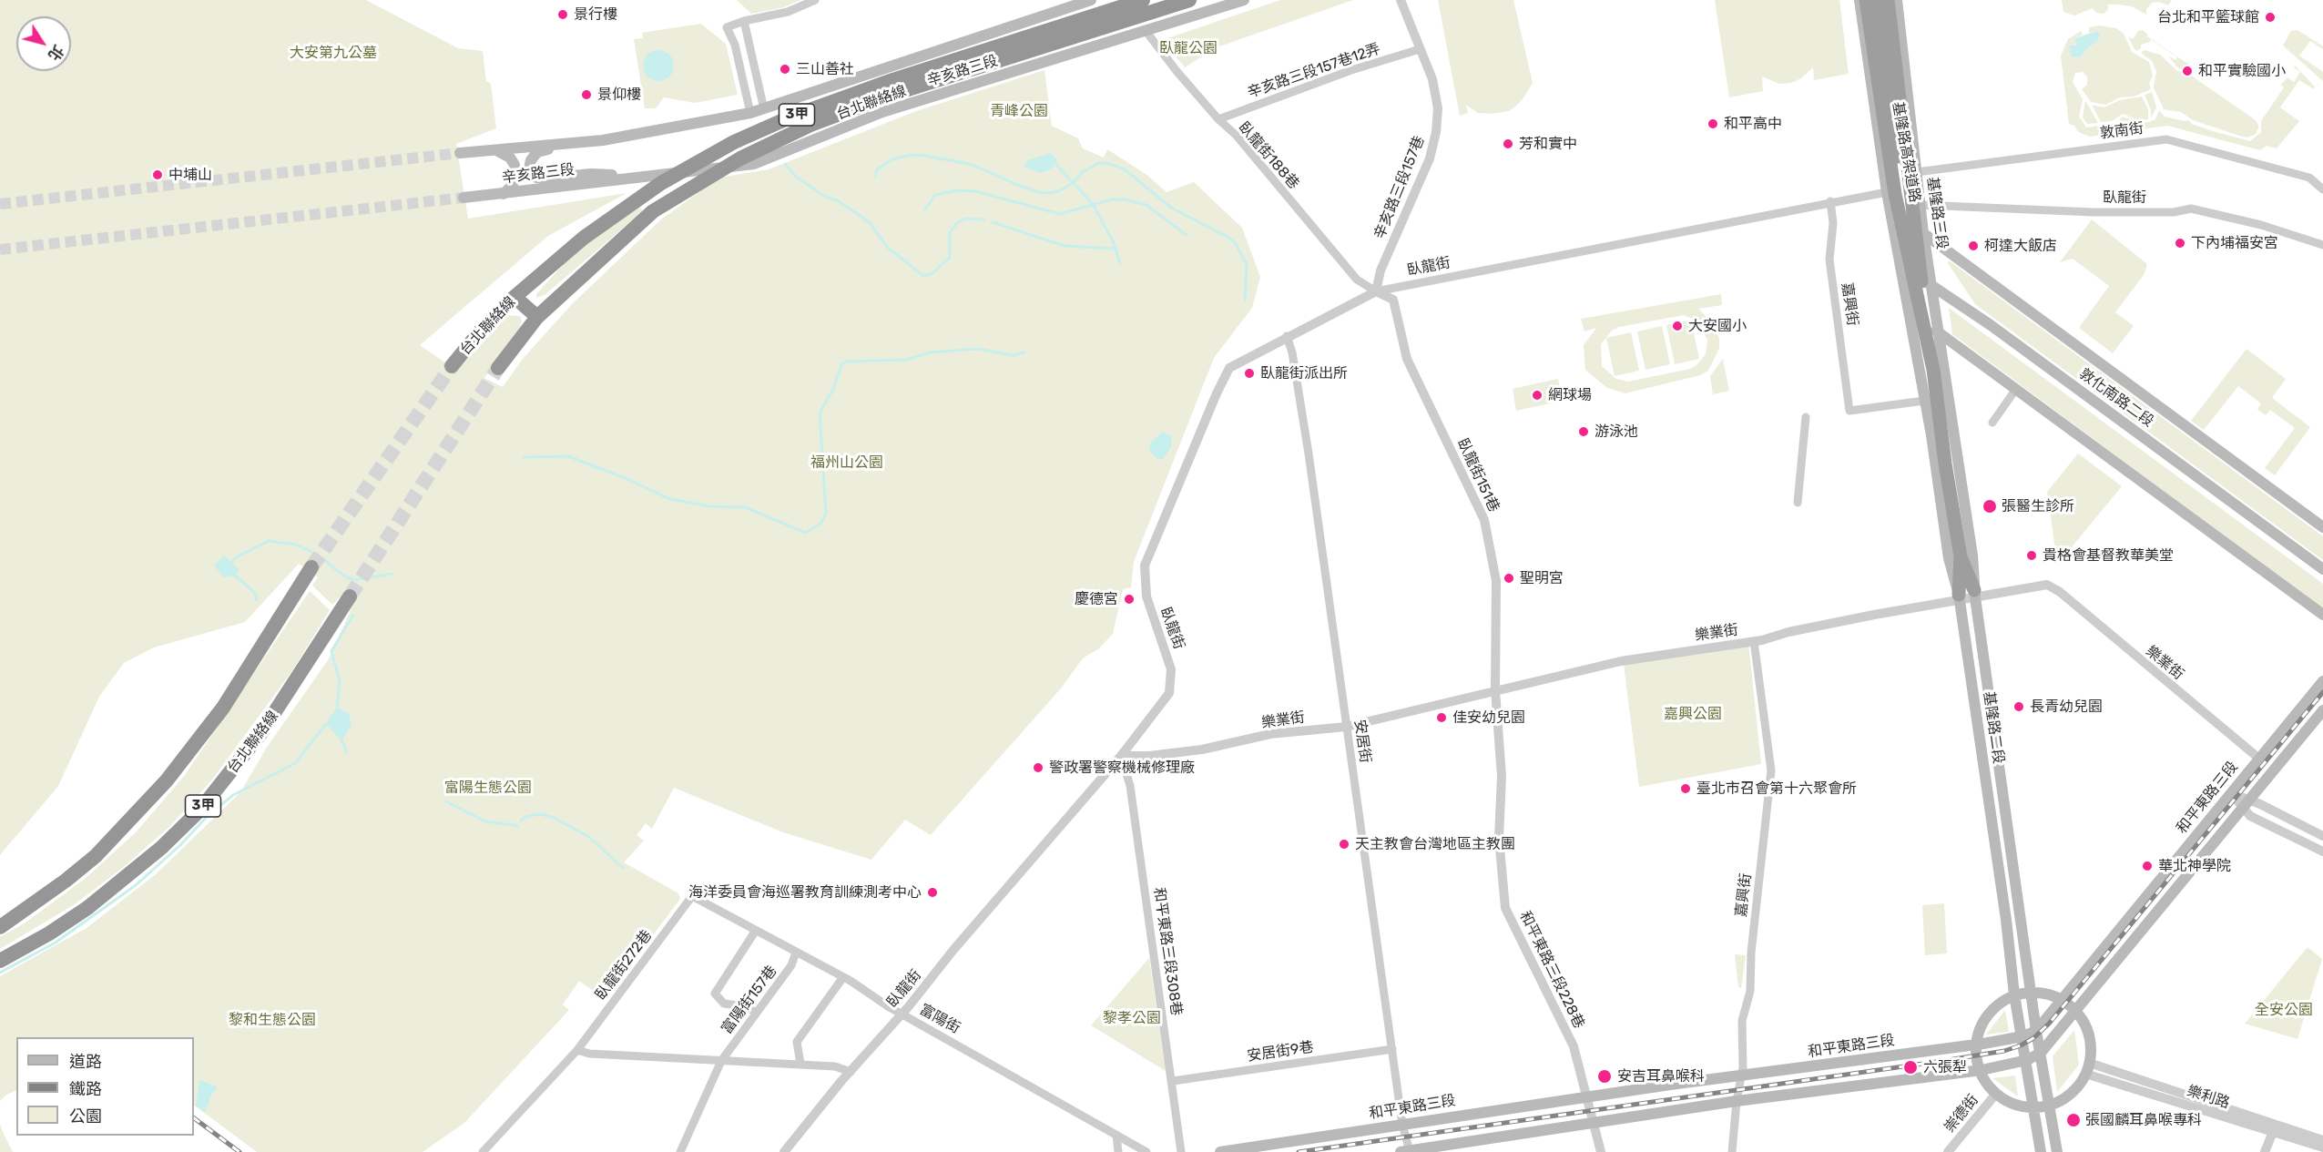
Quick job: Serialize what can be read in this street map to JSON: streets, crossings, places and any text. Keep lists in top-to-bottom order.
{
  "streets": {
    "highway": ["台北聯絡線", "3甲", "基隆路高架道路"],
    "main road": [
      "辛亥路三段",
      "基隆路三段",
      "敦化南路二段",
      "基隆路二段",
      "和平東路三段"
    ],
    "street": [
      "辛亥路三段157巷12弄",
      "敦南街",
      "臥龍街188巷",
      "辛亥路三段157巷",
      "臥龍街",
      "嘉興街",
      "臥龍街151巷",
      "樂業街",
      "安居街",
      "和平東路三段308巷",
      "臥龍街272巷",
      "和平東路三段228巷",
      "富陽街157巷",
      "富陽街",
      "安居街9巷",
      "樂利路",
      "崇德街"
    ]
  },
  "crossings": [
    ["辛亥路三段", "臥龍街188巷"],
    ["辛亥路三段157巷12弄", "臥龍街188巷"],
    ["辛亥路三段157巷12弄", "辛亥路三段157巷"],
    ["敦南街", "基隆路三段"],
    ["基隆路高架道路", "樂業街"],
    ["基隆路高架道路", "基隆路二段"],
    ["臥龍街188巷", "辛亥路三段157巷"],
    ["臥龍街188巷", "臥龍街"],
    ["臥龍街188巷", "臥龍街151巷"],
    ["辛亥路三段157巷", "臥龍街"],
    ["辛亥路三段157巷", "臥龍街151巷"],
    ["臥龍街", "基隆路三段"],
    ["臥龍街", "嘉興街"],
    ["臥龍街", "臥龍街151巷"],
    ["臥龍街", "樂業街"],
    ["臥龍街", "安居街"],
    ["臥龍街", "和平東路三段308巷"],
    ["臥龍街", "富陽街"],
    ["基隆路三段", "敦化南路二段"],
    ["基隆路三段", "基隆路二段"],
    ["嘉興街", "樂業街"],
    ["嘉興街", "基隆路二段"],
    ["嘉興街", "和平東路三段"],
    ["臥龍街151巷", "樂業街"],
    ["臥龍街151巷", "和平東路三段228巷"],
    ["樂業街", "基隆路二段"],
    ["樂業街", "安居街"],
    ["樂業街", "和平東路三段"],
    ["樂業街", "和平東路三段308巷"],
    ["樂業街", "和平東路三段228巷"],
    ["基隆路二段", "和平東路三段"],
    ["安居街", "和平東路三段"],
    ["安居街", "安居街9巷"],
    ["和平東路三段", "和平東路三段228巷"],
    ["和平東路三段308巷", "安居街9巷"],
    ["臥龍街272巷", "富陽街"],
    ["富陽街157巷", "富陽街"]
  ],
  "parks": [
    "臥龍公園",
    "大安第九公墓",
    "青峰公園",
    "福州山公園",
    "嘉興公園",
    "富陽生態公園",
    "全安公園",
    "黎孝公園",
    "黎和生態公園"
  ],
  "places": [
    "景行樓",
    "台北和平籃球館",
    "三山善社",
    "和平實驗國小",
    "景仰樓",
    "和平高中",
    "芳和實中",
    "中埔山",
    "下內埔福安宮",
    "柯達大飯店",
    "大安國小",
    "臥龍街派出所",
    "網球場",
    "游泳池",
    "張醫生診所",
    "貴格會基督教華美堂",
    "聖明宮",
    "慶德宮",
    "長青幼兒園",
    "佳安幼兒園",
    "警政署警察機械修理廠",
    "臺北市召會第十六聚會所",
    "天主教會台灣地區主教團",
    "華北神學院",
    "海洋委員會海巡署教育訓練測考中心",
    "六張犁",
    "安吉耳鼻喉科",
    "張國麟耳鼻喉專科"
  ],
  "legend": ["道路", "鐵路", "公園"],
  "north": "bottom right"
}
